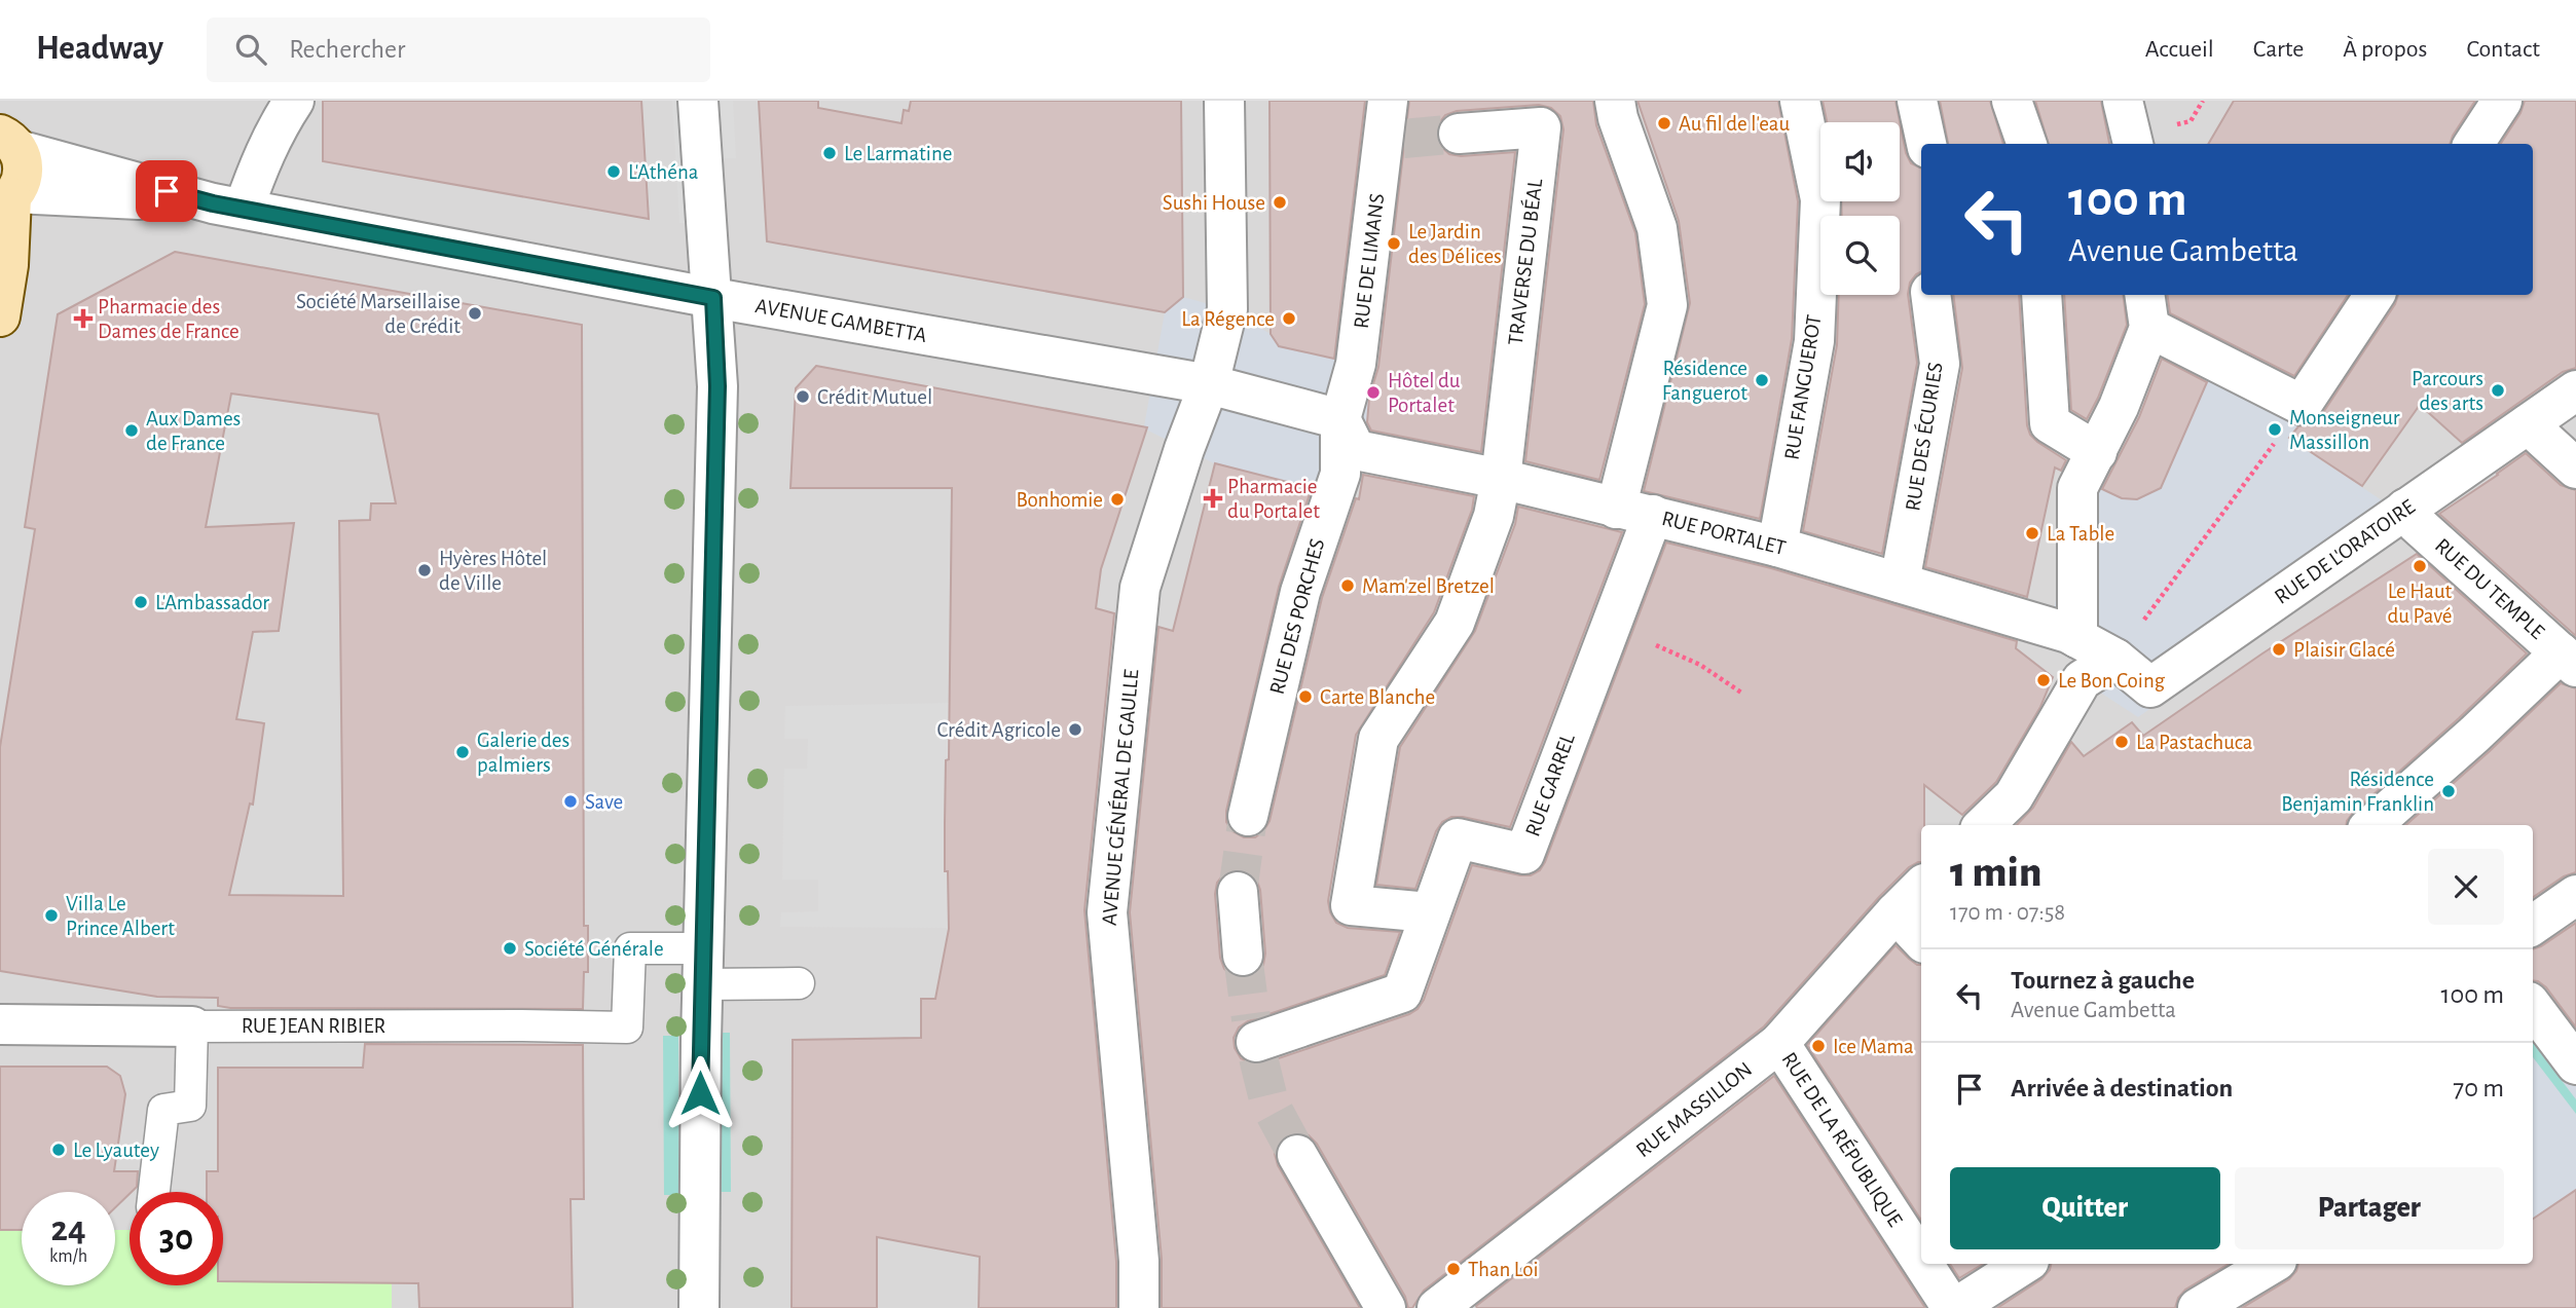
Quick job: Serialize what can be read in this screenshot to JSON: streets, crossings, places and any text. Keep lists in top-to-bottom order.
{
  "streets": {
    "street": [
      "RUE DE LIMANS",
      "TRAVERSE DU BÉAL",
      "AVENUE GAMBETTA",
      "RUE FANGUEROT",
      "RUE DES ÉCURIES",
      "RUE PORTALET",
      "RUE DE L'ORATOIRE",
      "RUE DU TEMPLE",
      "RUE DES PORCHES",
      "RUE GARREL",
      "AVENUE GÉNÉRAL DE GAULLE",
      "RUE JEAN RIBIER",
      "RUE MASSILLON",
      "RUE DE LA RÉPUBLIQUE"
    ]
  },
  "crossings": [
    ["RUE DE LIMANS", "AVENUE GAMBETTA"],
    ["RUE DE LIMANS", "RUE PORTALET"],
    ["RUE DE LIMANS", "RUE DES PORCHES"],
    ["TRAVERSE DU BÉAL", "RUE PORTALET"],
    ["AVENUE GAMBETTA", "RUE PORTALET"],
    ["AVENUE GAMBETTA", "RUE DES PORCHES"],
    ["AVENUE GAMBETTA", "AVENUE GÉNÉRAL DE GAULLE"],
    ["RUE FANGUEROT", "RUE PORTALET"],
    ["RUE DES ÉCURIES", "RUE PORTALET"],
    ["RUE PORTALET", "RUE DE L'ORATOIRE"],
    ["RUE PORTALET", "RUE DES PORCHES"],
    ["RUE PORTALET", "RUE GARREL"],
    ["RUE DE L'ORATOIRE", "RUE DU TEMPLE"],
    ["RUE MASSILLON", "RUE DE LA RÉPUBLIQUE"]
  ],
  "places": {
    "other": [
      "Au fil de l'eau",
      "Le Larmatine",
      "L'Athéna",
      "Sushi House",
      "Le Jardin des Délices",
      "Société Marseillaise de Crédit",
      "La Régence",
      "Résidence Fanguerot",
      "Parcours des arts",
      "Hôtel du Portalet",
      "Crédit Mutuel",
      "Monseigneur Massillon",
      "Aux Dames de France",
      "Bonhomie",
      "La Table",
      "Le Haut du Pavé",
      "Hyères Hôtel de Ville",
      "Mam'zel Bretzel",
      "L'Ambassador",
      "Plaisir Glacé",
      "Le Bon Coing",
      "Carte Blanche",
      "Crédit Agricole",
      "La Pastachuca",
      "Galerie des palmiers",
      "Résidence Benjamin Franklin",
      "Save",
      "Villa Le Prince Albert",
      "Société Générale",
      "Ice Mama",
      "Le Lyautey",
      "Than Loi"
    ],
    "health": ["Pharmacie des Dames de France", "Pharmacie du Portalet"]
  },
  "page": {
    "header": "Headway",
    "search": "Rechercher",
    "nav": [
      "Accueil",
      "Carte",
      "À propos",
      "Contact"
    ],
    "turn": ["100 m", "Avenue Gambetta"],
    "heading": ["1 min", "170 m · 07:58"],
    "list": [
      {
        "name": "Tournez à gauche",
        "note": "Avenue Gambetta",
        "value": "100 m"
      },
      {
        "name": "Arrivée à destination",
        "value": "70 m"
      }
    ],
    "buttons": ["Quitter", "Partager"],
    "speed": "24 km/h",
    "limit": "30"
  }
}
